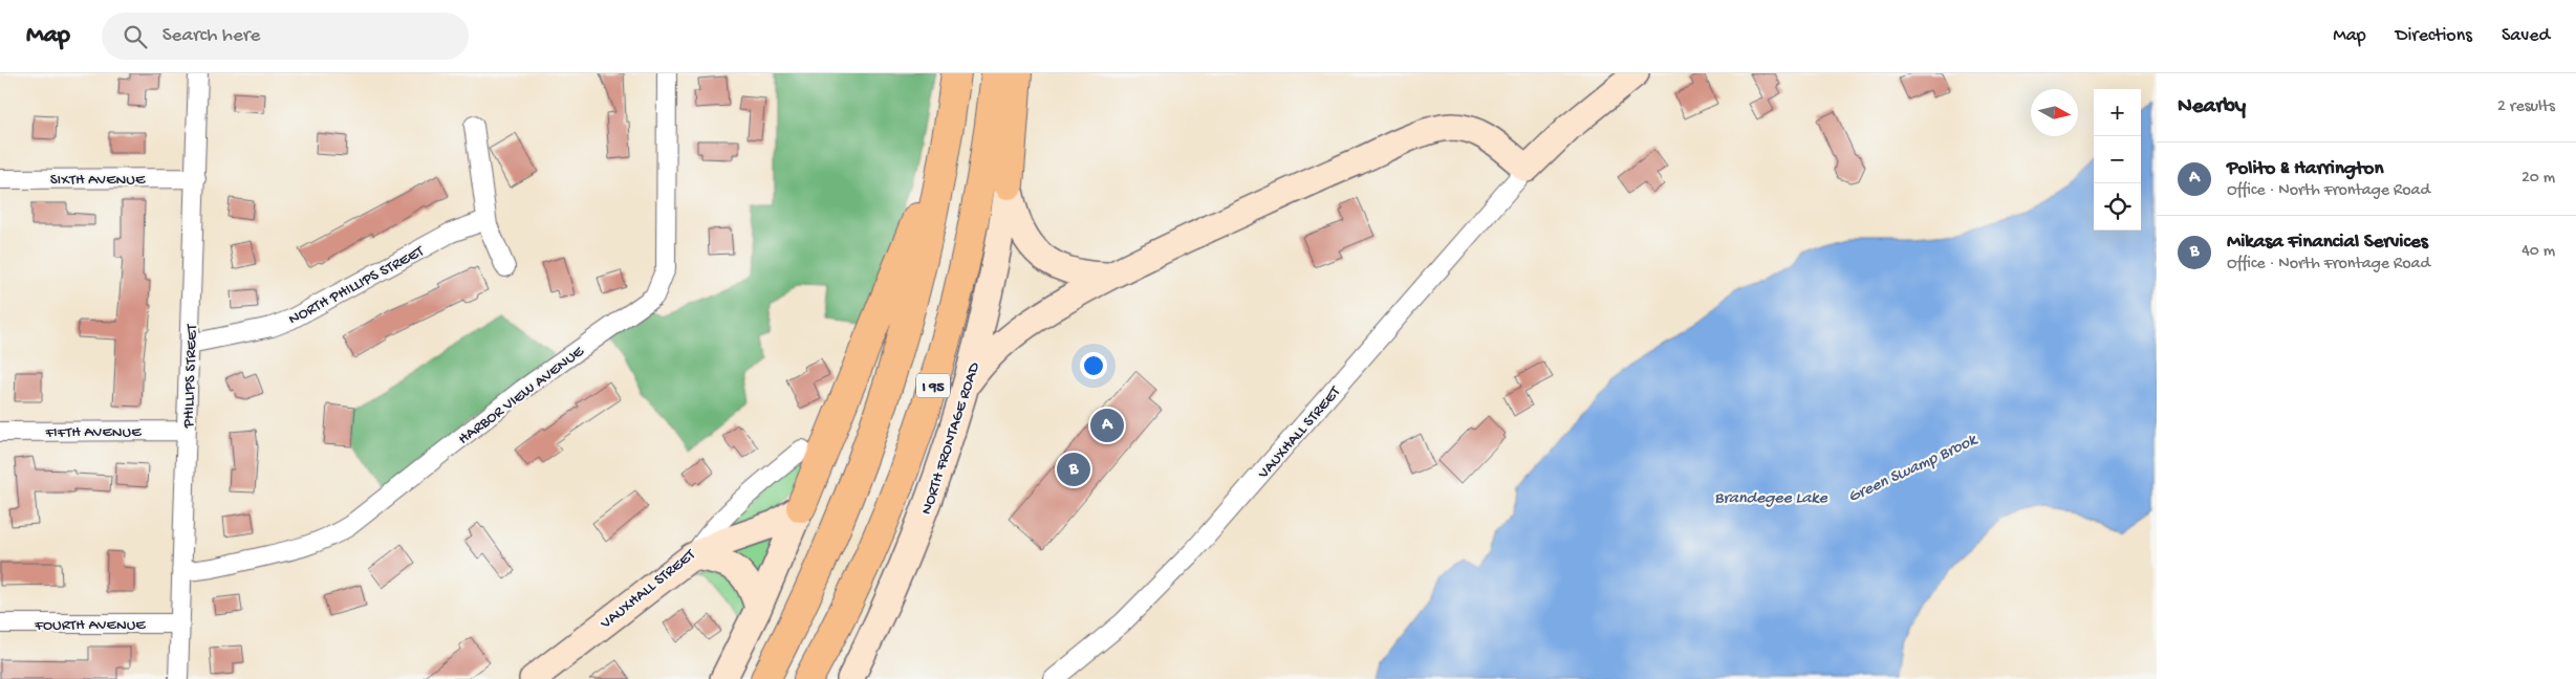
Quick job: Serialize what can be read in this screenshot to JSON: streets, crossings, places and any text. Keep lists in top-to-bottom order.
{
  "streets": {
    "highway": ["I 95"],
    "main road": ["VAUXHALL STREET", "NORTH FRONTAGE ROAD"],
    "street": [
      "SIXTH AVENUE",
      "NORTH PHILLIPS STREET",
      "PHILLIPS STREET",
      "HARBOR VIEW AVENUE",
      "FIFTH AVENUE",
      "FOURTH AVENUE"
    ]
  },
  "crossings": [
    ["SIXTH AVENUE", "PHILLIPS STREET"],
    ["NORTH PHILLIPS STREET", "PHILLIPS STREET"],
    ["PHILLIPS STREET", "HARBOR VIEW AVENUE"],
    ["PHILLIPS STREET", "FIFTH AVENUE"],
    ["PHILLIPS STREET", "FOURTH AVENUE"]
  ],
  "water": ["Green Swamp Brook", "Brandegee Lake"],
  "north": "right",
  "page": {
    "header": "Map",
    "search": "Search here",
    "nav": ["Map", "Directions", "Saved"],
    "heading": ["Nearby", "2 results"],
    "map_buttons": ["+", "−"],
    "list": [
      {
        "mark": "A",
        "name": "Polito & Harrington",
        "note": "Office · North Frontage Road",
        "value": "20 m"
      },
      {
        "mark": "B",
        "name": "Mikasa Financial Services",
        "note": "Office · North Frontage Road",
        "value": "40 m"
      }
    ],
    "pins": ["A", "B"]
  }
}
